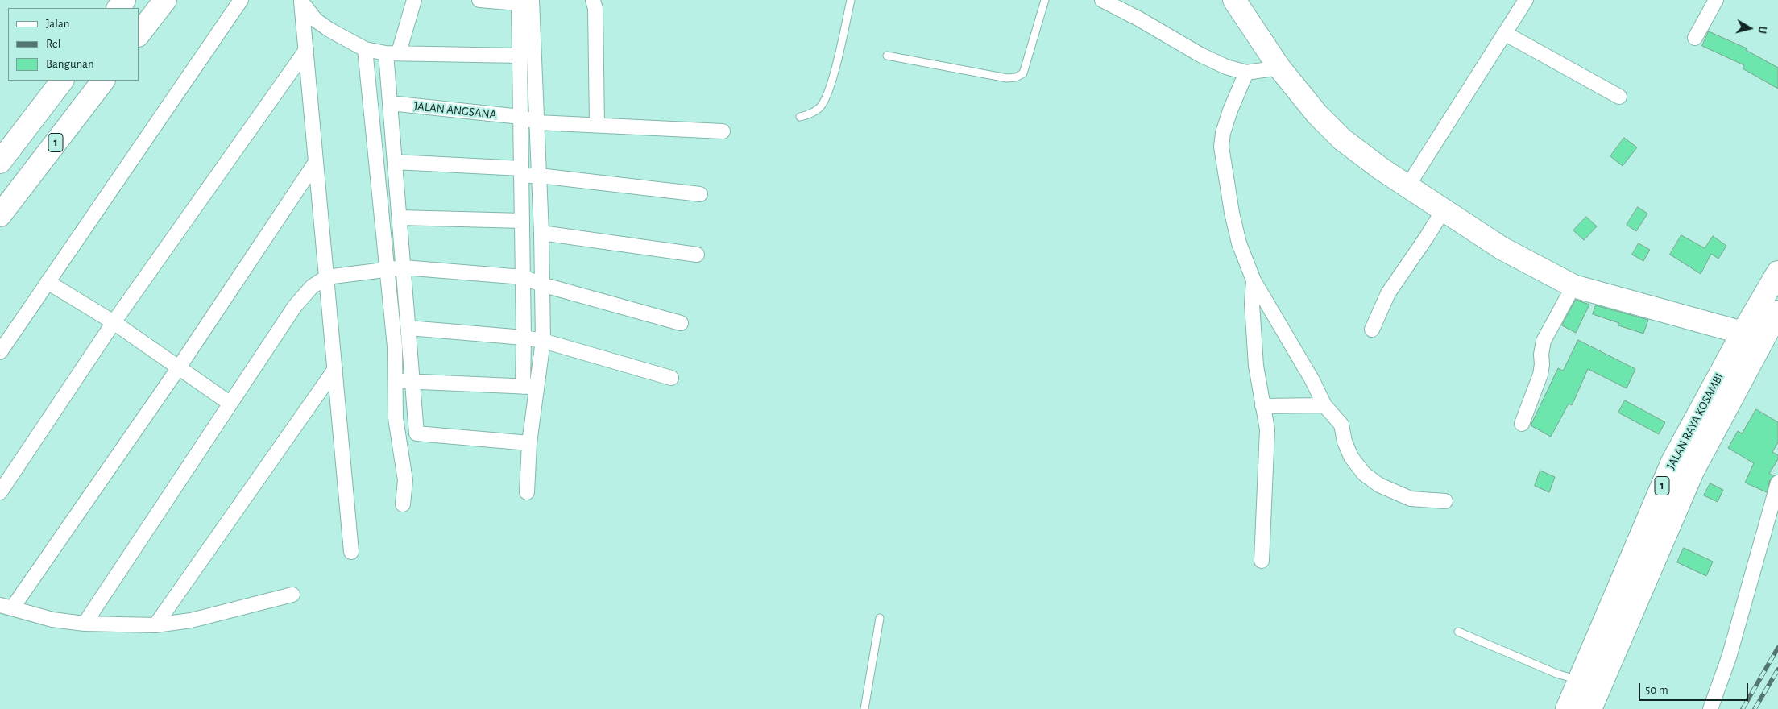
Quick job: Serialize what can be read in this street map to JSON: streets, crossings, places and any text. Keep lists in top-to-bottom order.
{
  "streets": {
    "main road": ["1", "JALAN RAYA KOSAMBI"],
    "street": ["JALAN ANGSANA"]
  },
  "legend": ["Jalan", "Rel", "Bangunan"],
  "scale_bar": "50 m",
  "north": "right"
}
